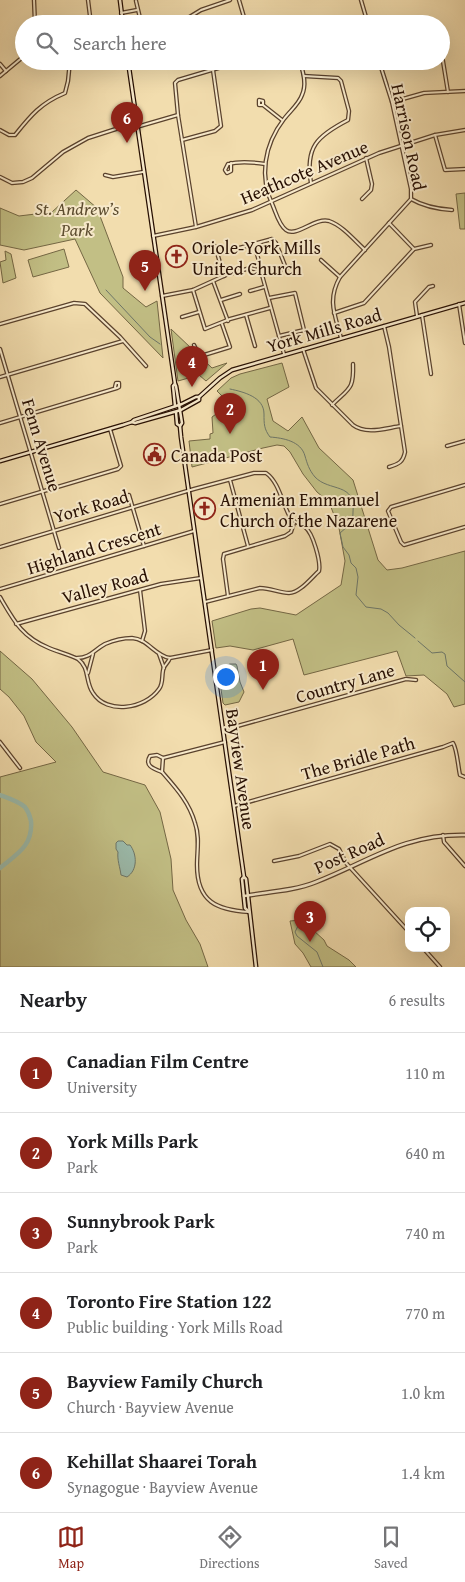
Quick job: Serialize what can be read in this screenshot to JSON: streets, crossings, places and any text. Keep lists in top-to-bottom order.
{
  "streets": {
    "main road": ["York Mills Road", "Bayview Avenue", "Post Road"],
    "street": [
      "Harrison Road",
      "Heathcote Avenue",
      "Fenn Avenue",
      "York Road",
      "Highland Crescent",
      "Valley Road",
      "Country Lane",
      "The Bridle Path"
    ]
  },
  "crossings": [
    ["Harrison Road", "Heathcote Avenue"],
    ["Harrison Road", "York Mills Road"],
    ["Heathcote Avenue", "Bayview Avenue"],
    ["York Mills Road", "Fenn Avenue"],
    ["York Mills Road", "Bayview Avenue"],
    ["Fenn Avenue", "York Road"],
    ["York Road", "Bayview Avenue"],
    ["Highland Crescent", "Bayview Avenue"],
    ["Valley Road", "Bayview Avenue"],
    ["Country Lane", "Bayview Avenue"],
    ["The Bridle Path", "Bayview Avenue"],
    ["Bayview Avenue", "Post Road"]
  ],
  "parks": ["St. Andrew’s Park"],
  "places": {
    "church": ["Oriole-York Mills United Church", "Armenian Emmanuel Church of the Nazarene"],
    "public building": ["Canada Post"]
  },
  "page": {
    "search": "Search here",
    "pins": [
      "6",
      "5",
      "4",
      "2",
      "1",
      "3"
    ],
    "heading": ["Nearby", "6 results"],
    "list": [
      {
        "mark": "1",
        "name": "Canadian Film Centre",
        "note": "University",
        "value": "110 m"
      },
      {
        "mark": "2",
        "name": "York Mills Park",
        "note": "Park",
        "value": "640 m"
      },
      {
        "mark": "3",
        "name": "Sunnybrook Park",
        "note": "Park",
        "value": "740 m"
      },
      {
        "mark": "4",
        "name": "Toronto Fire Station 122",
        "note": "Public building · York Mills Road",
        "value": "770 m"
      },
      {
        "mark": "5",
        "name": "Bayview Family Church",
        "note": "Church · Bayview Avenue",
        "value": "1.0 km"
      },
      {
        "mark": "6",
        "name": "Kehillat Shaarei Torah",
        "note": "Synagogue · Bayview Avenue",
        "value": "1.4 km"
      }
    ],
    "nav": ["Map", "Directions", "Saved"]
  }
}
